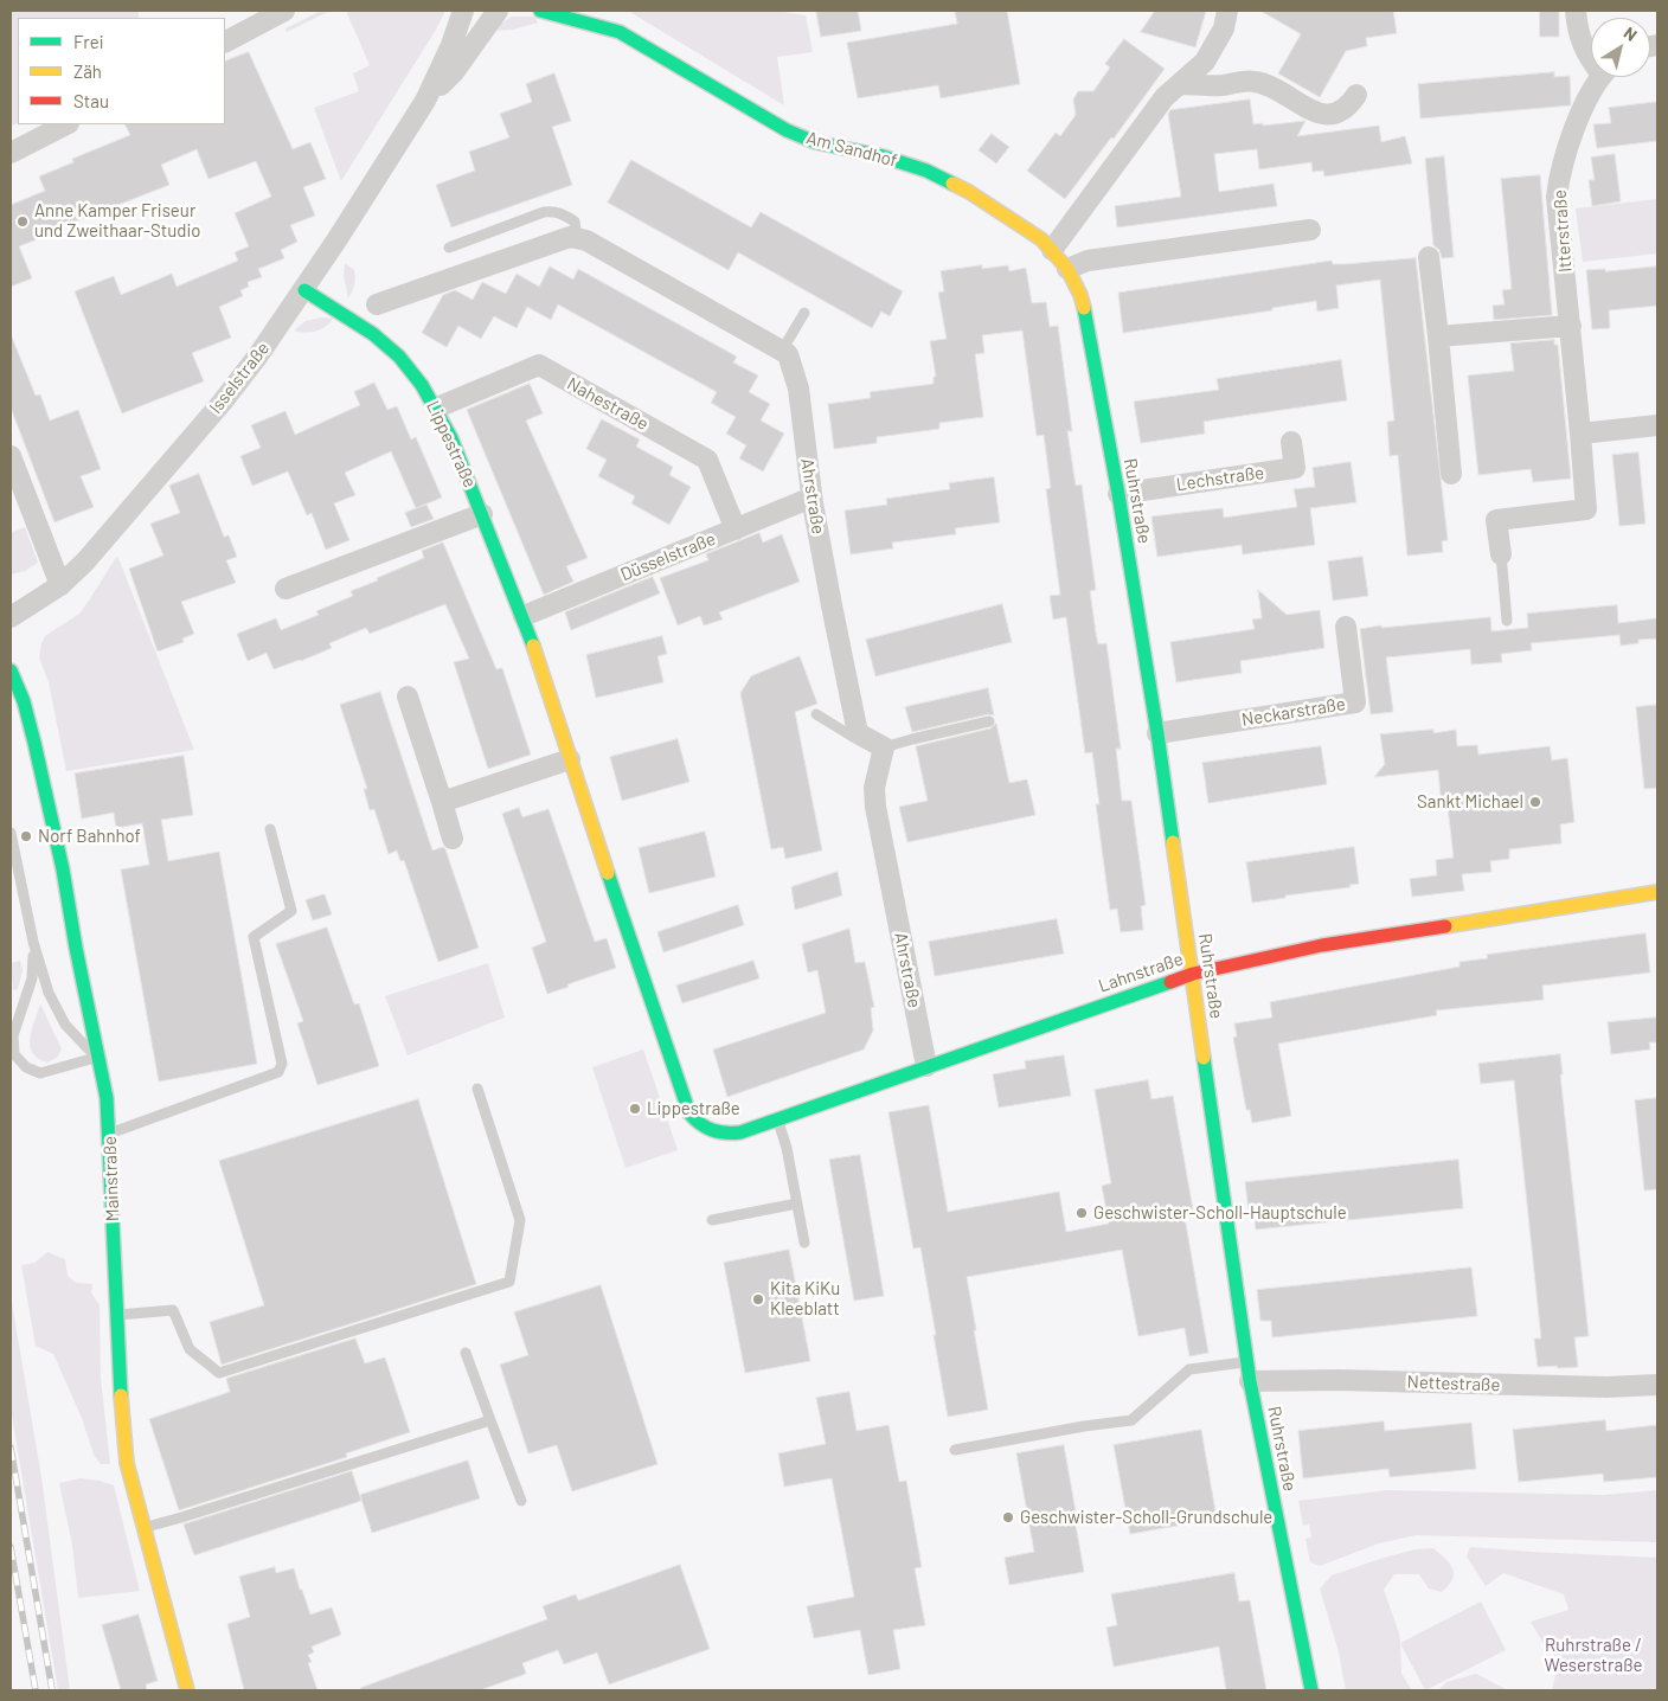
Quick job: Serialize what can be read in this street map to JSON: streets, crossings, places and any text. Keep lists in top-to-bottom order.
{
  "streets": {
    "street": [
      "Am Sandhof",
      "Itterstraße",
      "Isselstraße",
      "Nahestraße",
      "Lippestraße",
      "Lechstraße",
      "Ahrstraße",
      "Ruhrstraße",
      "Düsselstraße",
      "Neckarstraße",
      "Lahnstraße",
      "Mainstraße",
      "Nettestraße"
    ]
  },
  "crossings": [
    ["Am Sandhof", "Ruhrstraße"],
    ["Isselstraße", "Lippestraße"],
    ["Nahestraße", "Lippestraße"],
    ["Nahestraße", "Düsselstraße"],
    ["Lippestraße", "Düsselstraße"],
    ["Lippestraße", "Lahnstraße"],
    ["Lechstraße", "Ruhrstraße"],
    ["Ahrstraße", "Düsselstraße"],
    ["Ahrstraße", "Lahnstraße"],
    ["Ruhrstraße", "Neckarstraße"],
    ["Ruhrstraße", "Lahnstraße"],
    ["Ruhrstraße", "Nettestraße"]
  ],
  "parks": ["Ruhrstraße / Weserstraße"],
  "places": [
    "Anne Kamper Friseur und Zweithaar-Studio",
    "Sankt Michael",
    "Norf Bahnhof",
    "Lippestraße",
    "Geschwister-Scholl-Hauptschule",
    "Kita KiKu Kleeblatt",
    "Geschwister-Scholl-Grundschule"
  ],
  "legend": ["Frei", "Zäh", "Stau"],
  "north": "top right"
}
